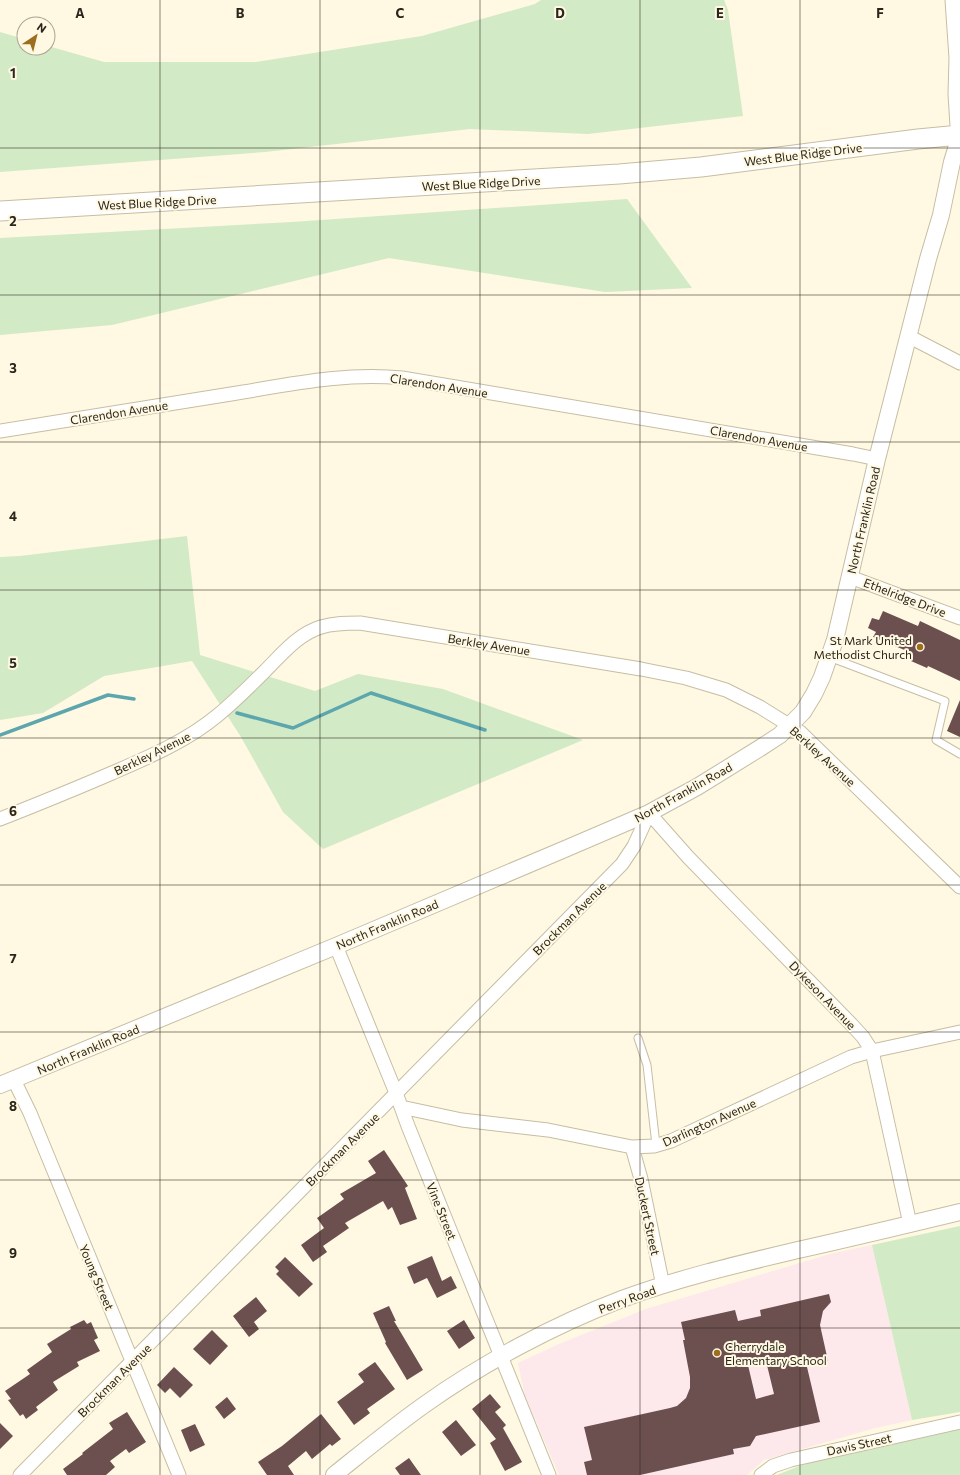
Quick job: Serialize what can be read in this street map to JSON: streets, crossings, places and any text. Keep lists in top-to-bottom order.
{
  "streets": {
    "main road": ["West Blue Ridge Drive"],
    "street": [
      "Clarendon Avenue",
      "North Franklin Road",
      "Ethelridge Drive",
      "Berkley Avenue",
      "Brockman Avenue",
      "Dykeson Avenue",
      "Darlington Avenue",
      "Vine Street",
      "Duckert Street",
      "Young Street",
      "Perry Road",
      "Davis Street"
    ]
  },
  "crossings": [
    ["West Blue Ridge Drive", "North Franklin Road"],
    ["Clarendon Avenue", "North Franklin Road"],
    ["North Franklin Road", "Ethelridge Drive"],
    ["North Franklin Road", "Berkley Avenue"],
    ["North Franklin Road", "Brockman Avenue"],
    ["North Franklin Road", "Dykeson Avenue"],
    ["North Franklin Road", "Vine Street"],
    ["North Franklin Road", "Young Street"],
    ["Brockman Avenue", "Dykeson Avenue"],
    ["Brockman Avenue", "Vine Street"],
    ["Brockman Avenue", "Young Street"],
    ["Dykeson Avenue", "Darlington Avenue"],
    ["Dykeson Avenue", "Perry Road"],
    ["Darlington Avenue", "Vine Street"],
    ["Darlington Avenue", "Duckert Street"],
    ["Vine Street", "Perry Road"],
    ["Duckert Street", "Perry Road"]
  ],
  "places": ["St Mark United Methodist Church", "Cherrydale Elementary School"],
  "north": "top right",
  "grid": {
    "columns": [
      "A",
      "B",
      "C",
      "D",
      "E",
      "F"
    ],
    "rows": [
      "1",
      "2",
      "3",
      "4",
      "5",
      "6",
      "7",
      "8",
      "9"
    ]
  }
}
